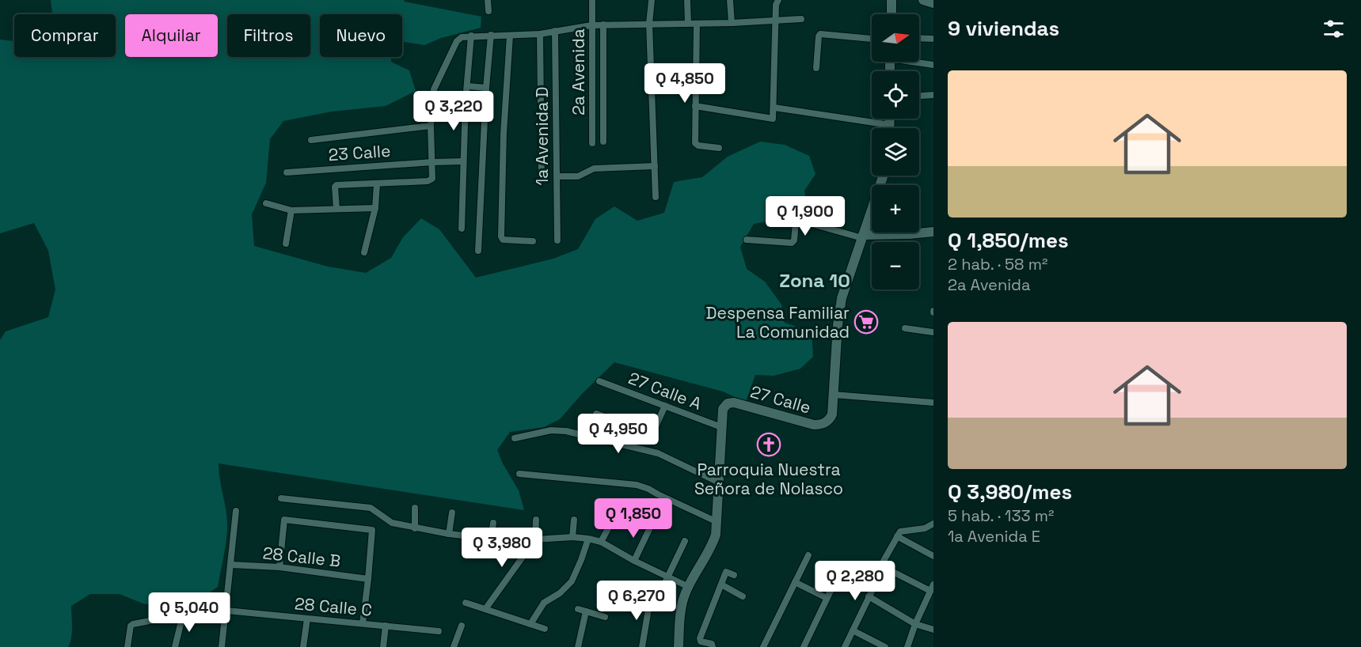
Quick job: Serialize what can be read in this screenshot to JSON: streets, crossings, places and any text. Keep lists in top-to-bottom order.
{
  "streets": {
    "street": [
      "2a Avenida",
      "1a Avenida D",
      "23 Calle",
      "27 Calle A",
      "27 Calle",
      "28 Calle B",
      "28 Calle C"
    ]
  },
  "crossings": [
    ["27 Calle A", "27 Calle"]
  ],
  "districts": ["Zona 10"],
  "places": {
    "supermarket": ["Despensa Familiar La Comunidad"],
    "church": ["Parroquia Nuestra Señora de Nolasco"]
  },
  "north": "right",
  "page": {
    "heading": "9 viviendas",
    "map_buttons": ["+", "−"],
    "chip": [
      "Comprar",
      "Alquilar",
      "Filtros",
      "Nuevo"
    ],
    "list": [
      {
        "name": "Q 1,850/mes",
        "note": "2 hab. · 58 m² · 2a Avenida"
      },
      {
        "name": "Q 3,980/mes",
        "note": "5 hab. · 133 m² · 1a Avenida E"
      }
    ],
    "price": [
      "Q 4,850",
      "Q 3,220",
      "Q 1,900",
      "Q 4,950",
      "Q 1,850",
      "Q 3,980",
      "Q 2,280",
      "Q 6,270",
      "Q 5,040"
    ]
  }
}
